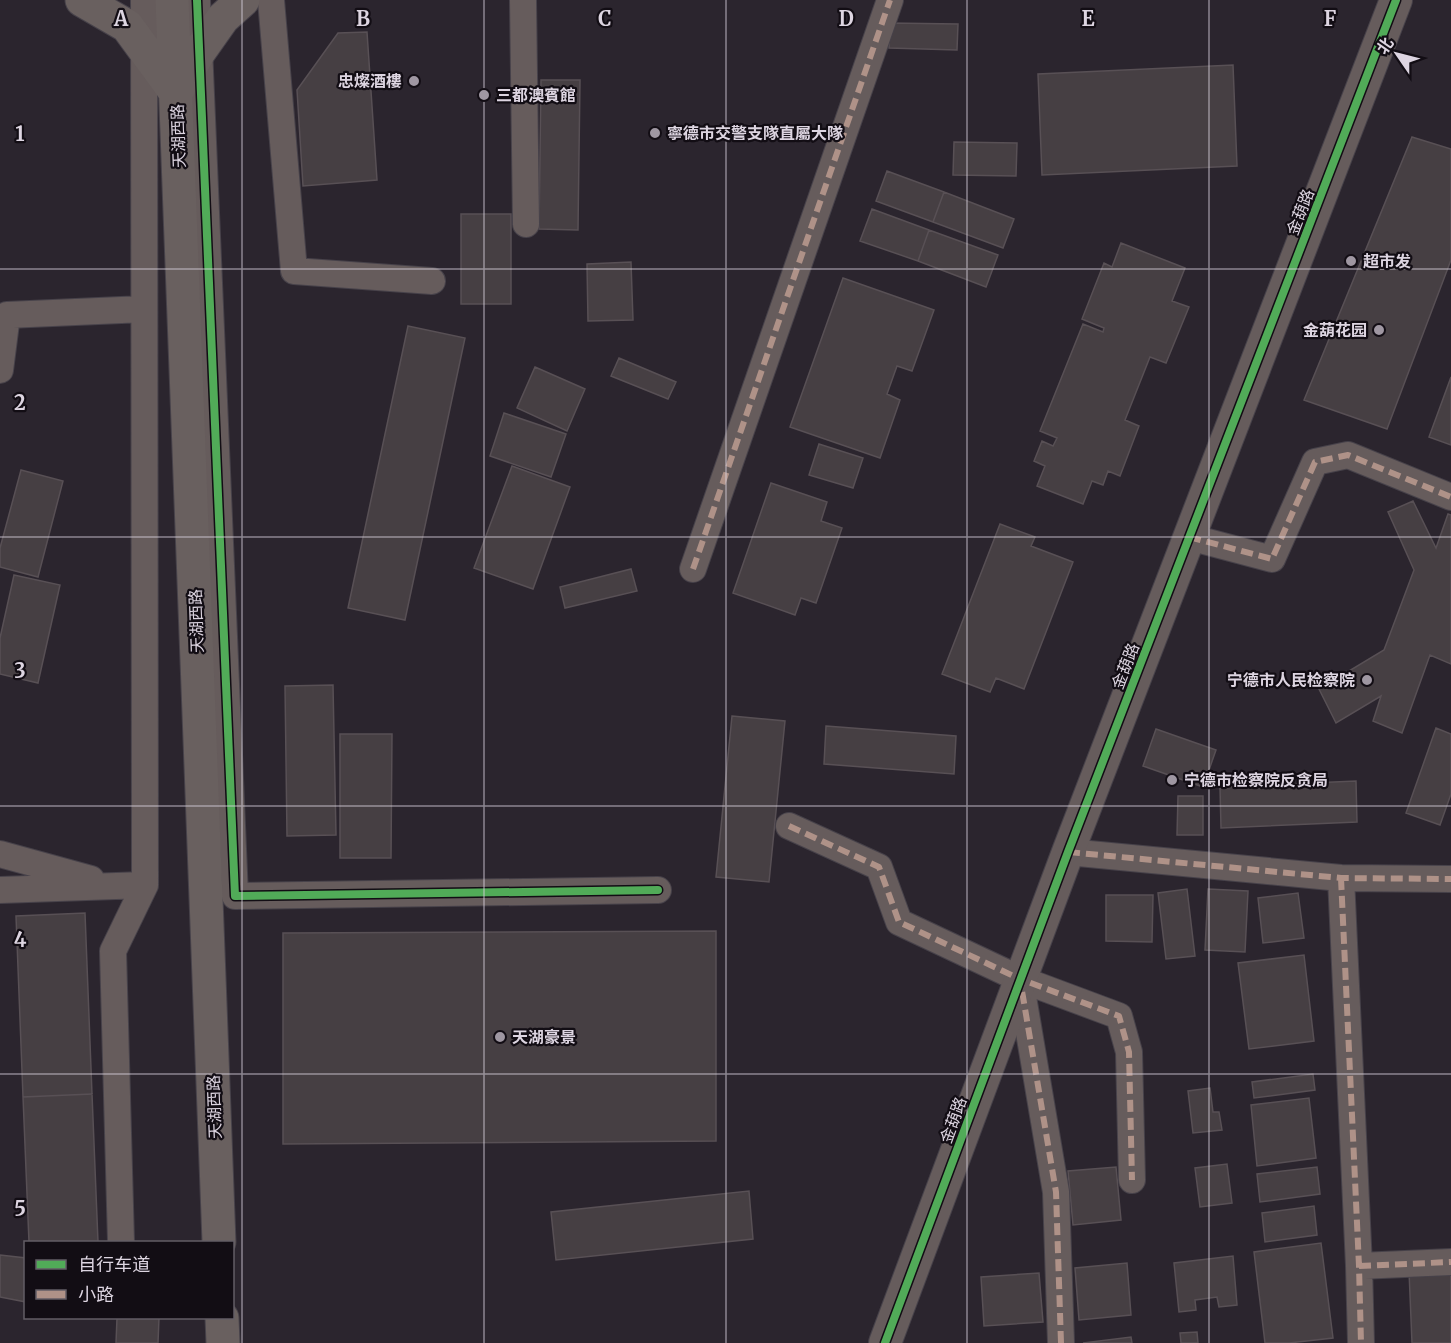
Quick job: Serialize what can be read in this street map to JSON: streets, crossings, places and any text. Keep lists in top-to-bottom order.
{
  "streets": {
    "main road": ["天湖西路"],
    "street": ["金葫路"]
  },
  "places": [
    "忠燦酒樓",
    "三都澳賓館",
    "寧德市交警支隊直屬大隊",
    "超市发",
    "金葫花园",
    "宁德市人民检察院",
    "宁德市检察院反贪局",
    "天湖豪景"
  ],
  "legend": ["自行车道", "小路"],
  "north": "top left",
  "grid": {
    "columns": [
      "A",
      "B",
      "C",
      "D",
      "E",
      "F"
    ],
    "rows": [
      "1",
      "2",
      "3",
      "4",
      "5"
    ]
  }
}
